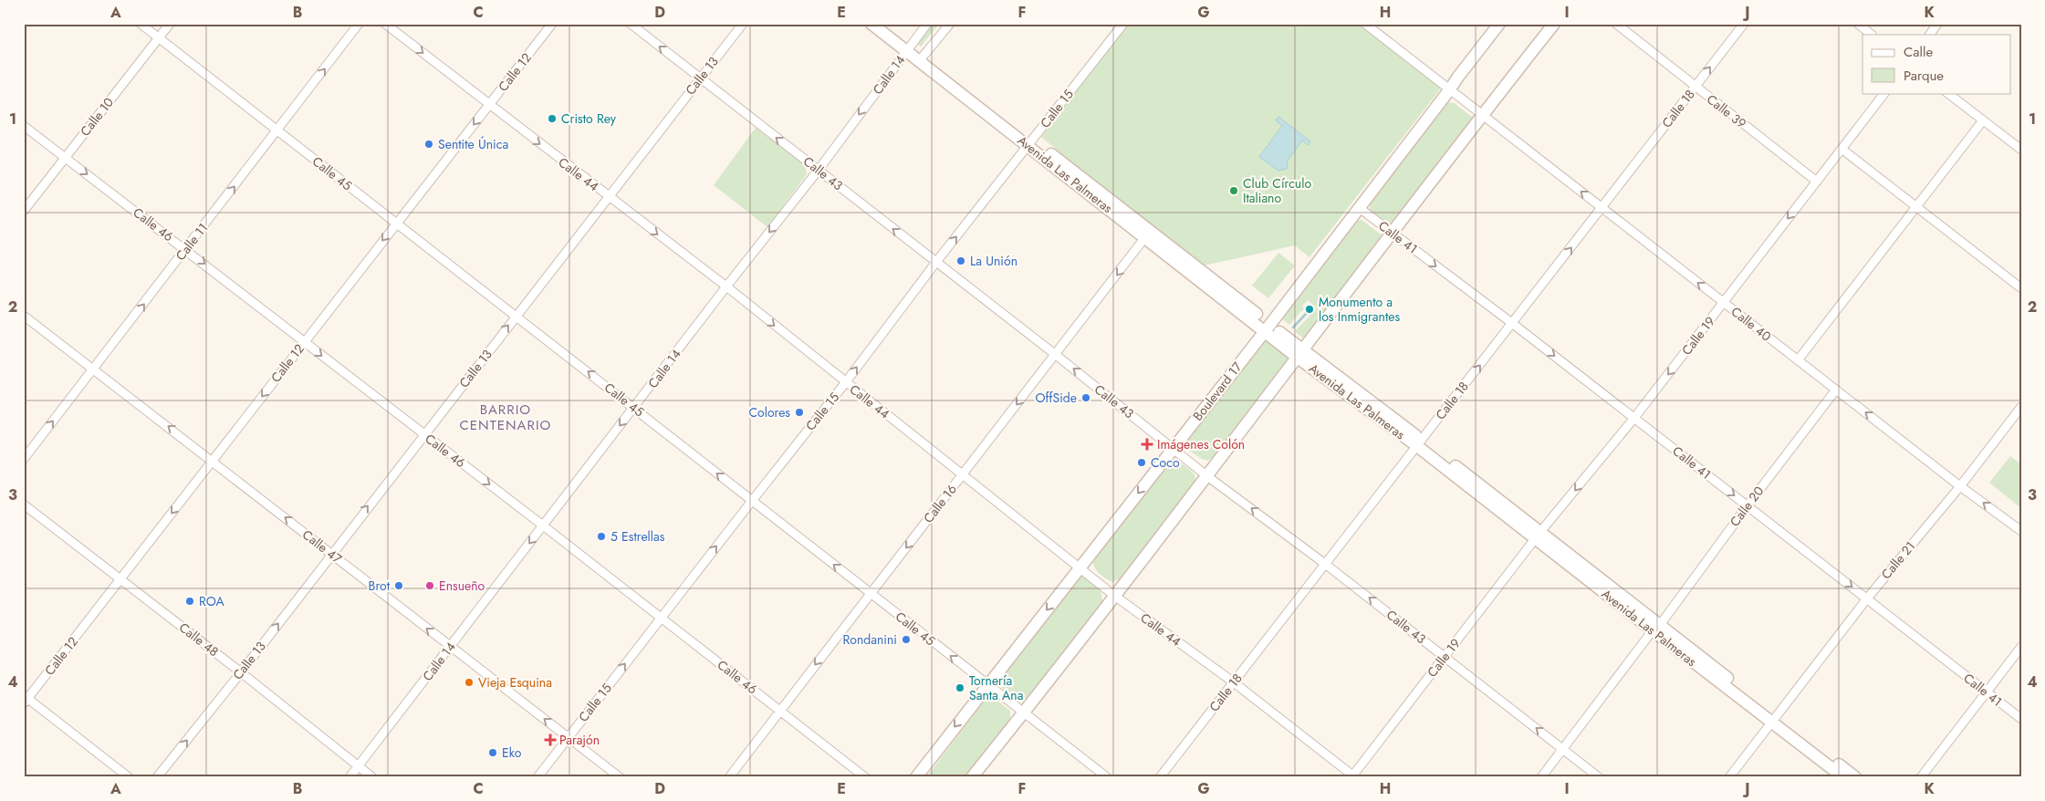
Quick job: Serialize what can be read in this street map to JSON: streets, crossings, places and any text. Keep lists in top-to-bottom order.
{
  "streets": {
    "main road": ["Avenida Las Palmeras", "Boulevard 17"],
    "street": [
      "Calle 12",
      "Calle 14",
      "Calle 13",
      "Calle 15",
      "Calle 18",
      "Calle 39",
      "Calle 10",
      "Calle 45",
      "Calle 43",
      "Calle 44",
      "Calle 46",
      "Calle 41",
      "Calle 11",
      "Calle 40",
      "Calle 19",
      "Calle 16",
      "Calle 20",
      "Calle 47",
      "Calle 21",
      "Calle 48"
    ]
  },
  "crossings": [
    ["Calle 12", "Calle 45"],
    ["Calle 12", "Calle 44"],
    ["Calle 12", "Calle 46"],
    ["Calle 12", "Calle 47"],
    ["Calle 12", "Calle 48"],
    ["Calle 14", "Calle 45"],
    ["Calle 14", "Calle 43"],
    ["Calle 14", "Calle 44"],
    ["Calle 14", "Avenida Las Palmeras"],
    ["Calle 14", "Calle 46"],
    ["Calle 14", "Calle 47"],
    ["Calle 14", "Calle 48"],
    ["Calle 13", "Calle 45"],
    ["Calle 13", "Calle 43"],
    ["Calle 13", "Calle 44"],
    ["Calle 13", "Calle 46"],
    ["Calle 13", "Calle 47"],
    ["Calle 13", "Calle 48"],
    ["Calle 15", "Calle 45"],
    ["Calle 15", "Calle 43"],
    ["Calle 15", "Calle 44"],
    ["Calle 15", "Avenida Las Palmeras"],
    ["Calle 15", "Calle 46"],
    ["Calle 15", "Calle 47"],
    ["Calle 18", "Calle 39"],
    ["Calle 18", "Calle 43"],
    ["Calle 18", "Calle 44"],
    ["Calle 18", "Avenida Las Palmeras"],
    ["Calle 18", "Calle 41"],
    ["Calle 18", "Calle 40"],
    ["Calle 39", "Calle 19"],
    ["Calle 10", "Calle 45"],
    ["Calle 10", "Calle 46"],
    ["Calle 45", "Calle 11"],
    ["Calle 45", "Boulevard 17"],
    ["Calle 45", "Calle 16"],
    ["Calle 43", "Calle 19"],
    ["Calle 43", "Boulevard 17"],
    ["Calle 43", "Calle 16"],
    ["Calle 43", "Calle 20"],
    ["Calle 44", "Calle 19"],
    ["Calle 44", "Boulevard 17"],
    ["Calle 44", "Calle 16"],
    ["Avenida Las Palmeras", "Calle 19"],
    ["Avenida Las Palmeras", "Boulevard 17"],
    ["Avenida Las Palmeras", "Calle 16"],
    ["Avenida Las Palmeras", "Calle 20"],
    ["Avenida Las Palmeras", "Calle 21"],
    ["Calle 46", "Calle 11"],
    ["Calle 46", "Calle 16"],
    ["Calle 41", "Calle 19"],
    ["Calle 41", "Boulevard 17"],
    ["Calle 41", "Calle 20"],
    ["Calle 41", "Calle 21"],
    ["Calle 11", "Calle 47"],
    ["Calle 40", "Calle 19"],
    ["Calle 40", "Boulevard 17"],
    ["Calle 40", "Calle 20"],
    ["Calle 40", "Calle 21"]
  ],
  "one_way": [
    "Calle 12",
    "Calle 14",
    "Calle 13",
    "Calle 15",
    "Calle 18",
    "Calle 45",
    "Calle 43",
    "Calle 44",
    "Calle 46",
    "Calle 41",
    "Calle 11",
    "Calle 40",
    "Calle 19",
    "Calle 16",
    "Calle 47"
  ],
  "districts": ["BARRIO CENTENARIO"],
  "places": {
    "other": [
      "Cristo Rey",
      "Sentite Única",
      "Club Círculo Italiano",
      "La Unión",
      "Monumento a los Inmigrantes",
      "OffSide",
      "Colores",
      "Coco",
      "5 Estrellas",
      "Brot",
      "Ensueño",
      "ROA",
      "Rondanini",
      "Vieja Esquina",
      "Tornería Santa Ana",
      "Eko"
    ],
    "health": ["Imágenes Colón", "Parajón"]
  },
  "legend": ["Calle", "Parque"],
  "grid": {
    "columns": [
      "A",
      "B",
      "C",
      "D",
      "E",
      "F",
      "G",
      "H",
      "I",
      "J",
      "K"
    ],
    "rows": [
      "1",
      "2",
      "3",
      "4"
    ]
  }
}
